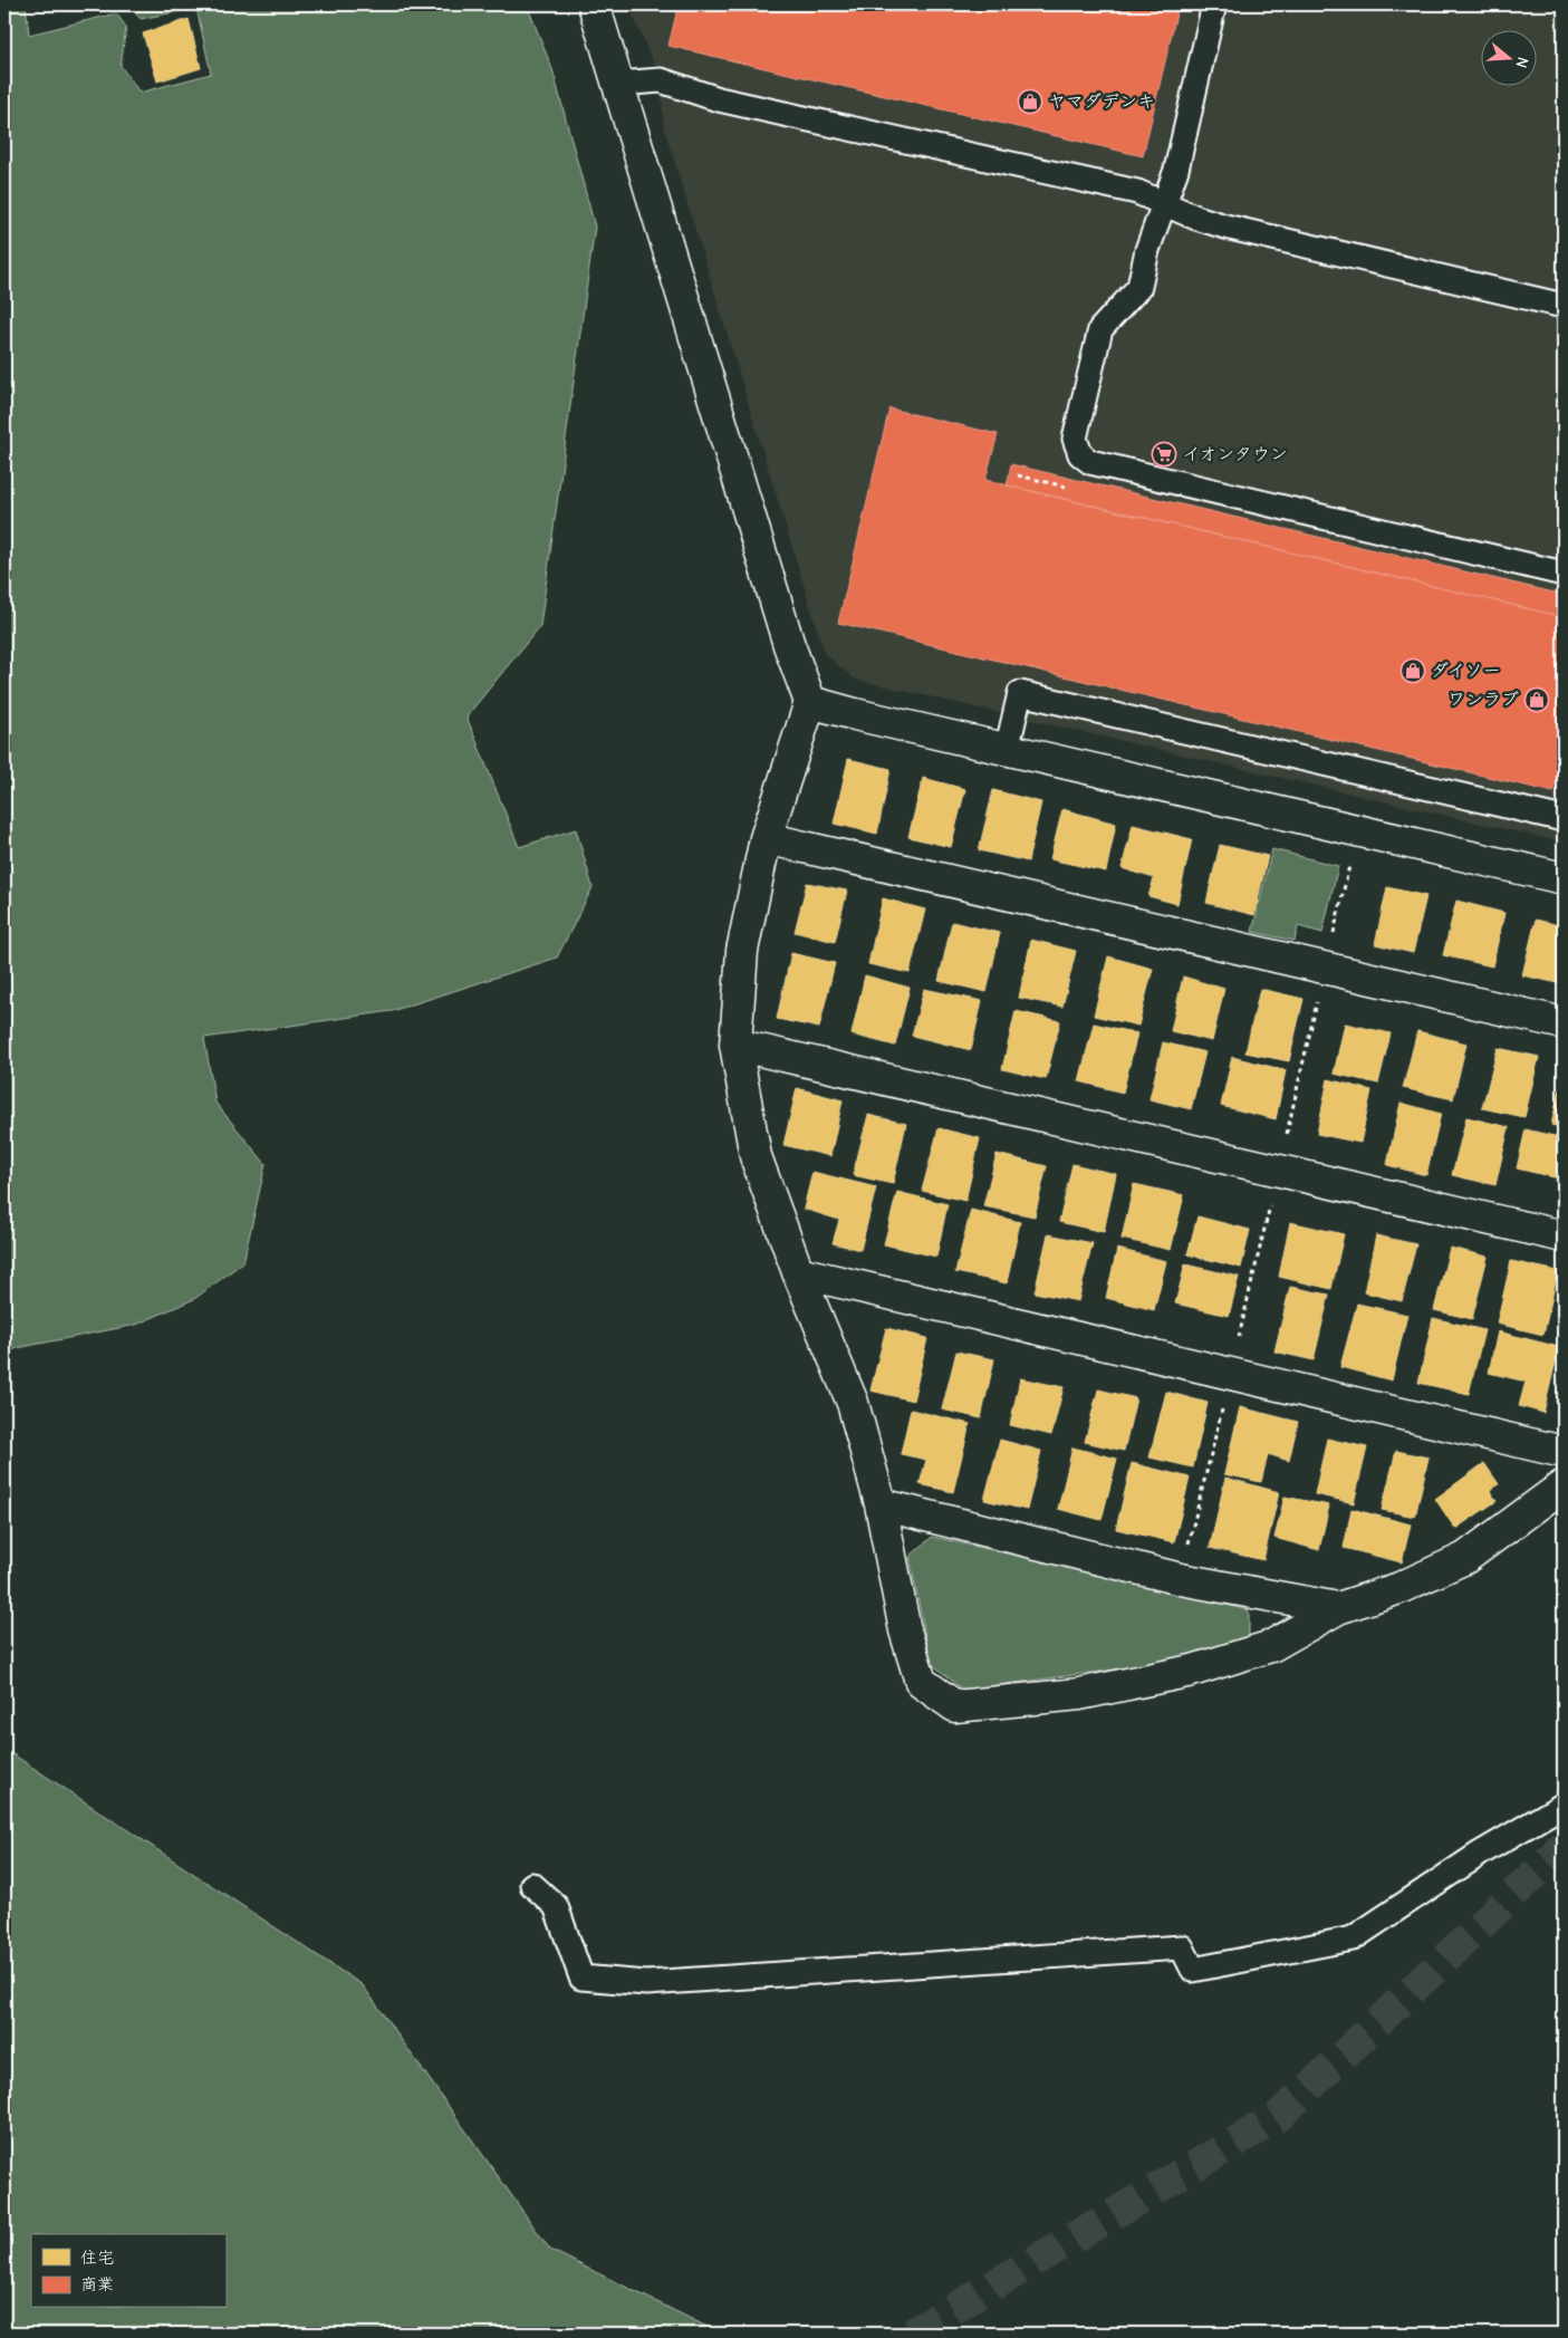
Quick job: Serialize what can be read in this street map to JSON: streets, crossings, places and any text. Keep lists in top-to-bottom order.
{
  "places": {
    "shop": ["ヤマダデンキ", "ダイソー", "ワンラブ"],
    "supermarket": ["イオンタウン"]
  },
  "legend": ["住宅", "商業"],
  "north": "right"
}
